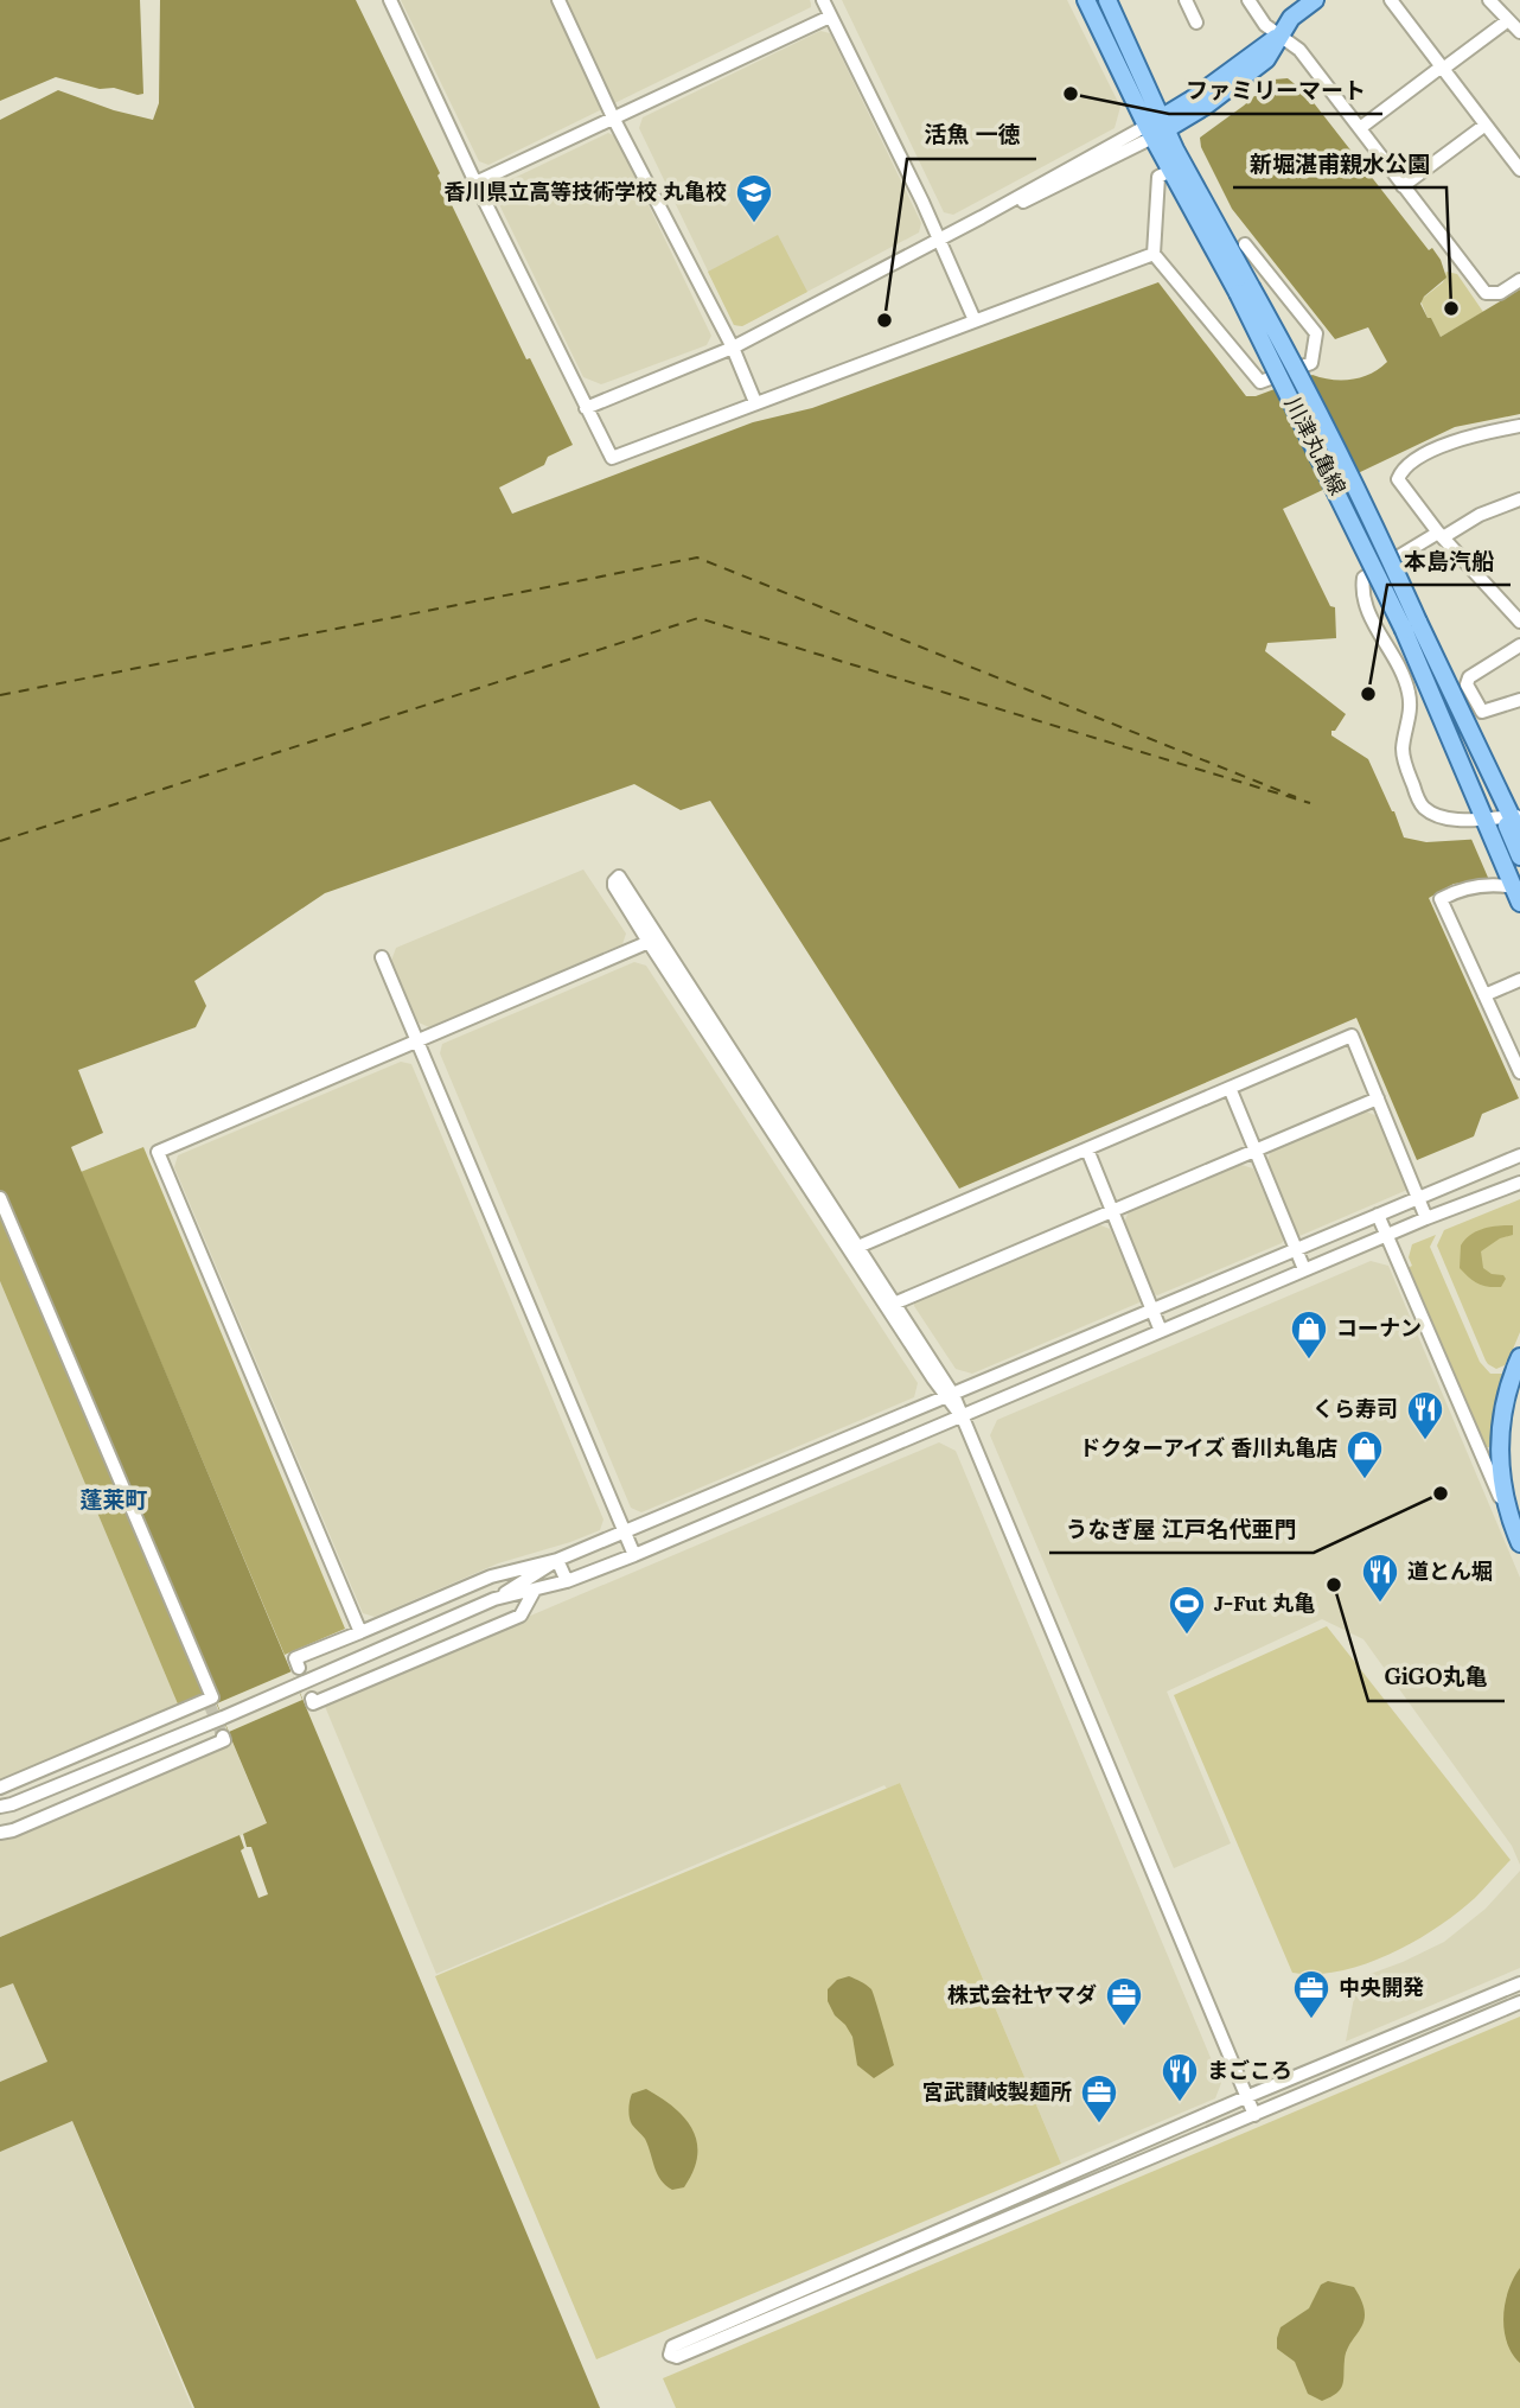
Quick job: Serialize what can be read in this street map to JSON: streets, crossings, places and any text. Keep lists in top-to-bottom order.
{
  "streets": {
    "main road": ["川津丸亀線"]
  },
  "districts": ["蓬莱町"],
  "places": {
    "other": [
      "ファミリーマート",
      "新堀湛甫親水公園",
      "活魚 一徳",
      "本島汽船",
      "うなぎ屋 江戸名代亜門",
      "GiGO丸亀"
    ],
    "school or university": ["香川県立高等技術学校 丸亀校"],
    "shop": ["コーナン", "ドクターアイズ 香川丸亀店"],
    "restaurant": ["くら寿司", "道とん堀", "まごころ"],
    "sports": ["J-Fut 丸亀"],
    "office": ["中央開発", "株式会社ヤマダ", "宮武讃岐製麺所"]
  }
}
